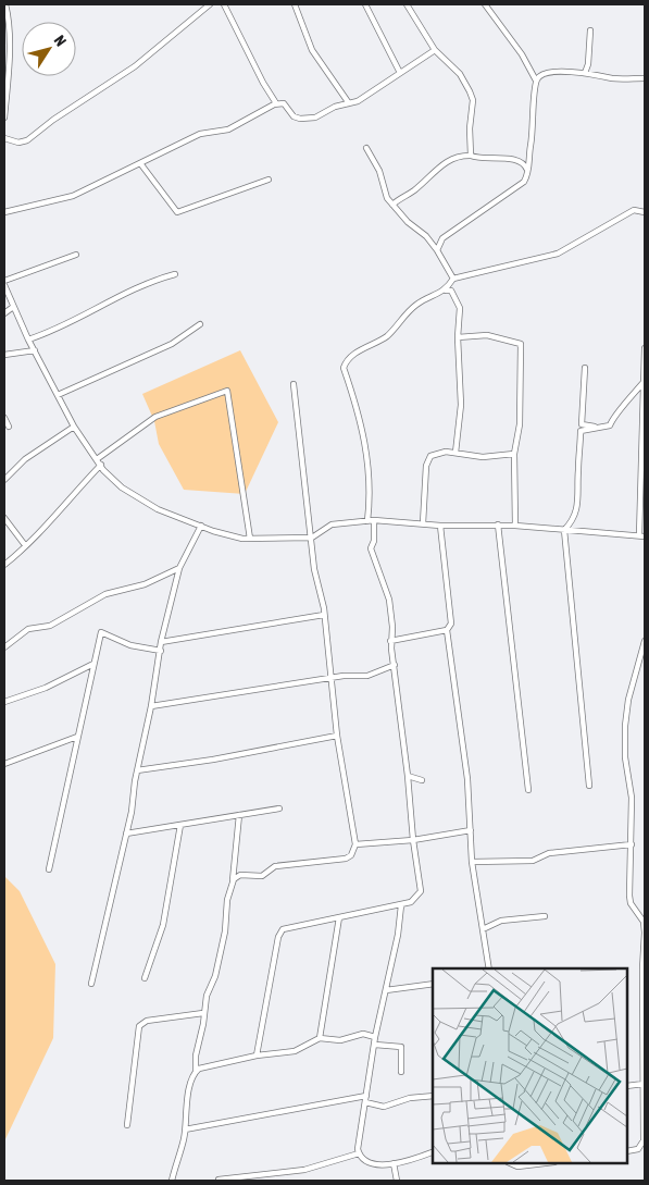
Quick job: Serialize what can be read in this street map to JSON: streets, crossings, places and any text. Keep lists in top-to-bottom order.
{
  "north": "top right"
}
